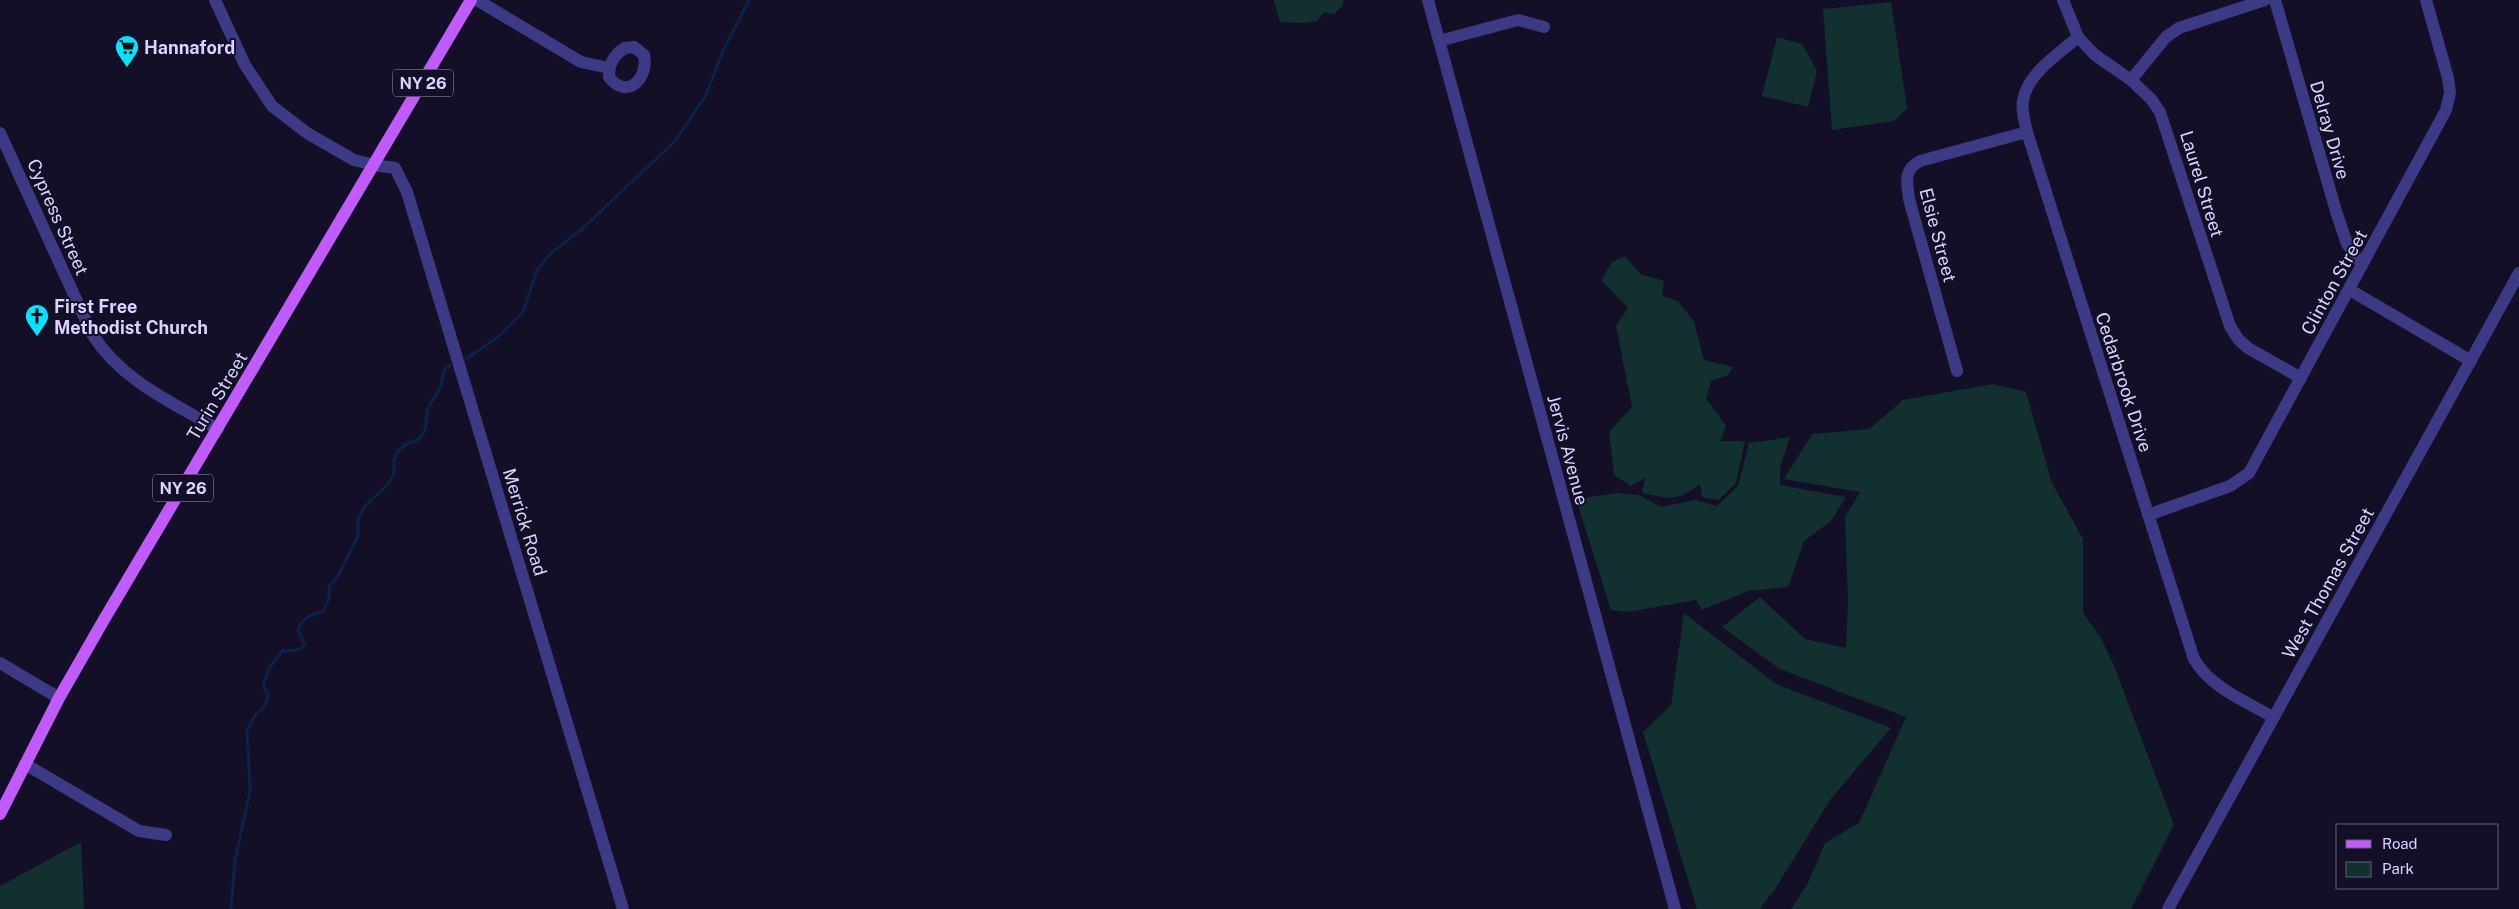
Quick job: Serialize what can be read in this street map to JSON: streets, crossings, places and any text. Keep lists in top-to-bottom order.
{
  "streets": {
    "main road": ["NY 26", "Turin Street"],
    "street": [
      "Delray Drive",
      "Laurel Street",
      "Cypress Street",
      "Elsie Street",
      "Clinton Street",
      "Cedarbrook Drive",
      "Jervis Avenue",
      "Merrick Road",
      "West Thomas Street"
    ]
  },
  "crossings": [
    ["Delray Drive", "Clinton Street"],
    ["Laurel Street", "Clinton Street"],
    ["Laurel Street", "Cedarbrook Drive"],
    ["Cypress Street", "Turin Street"],
    ["Elsie Street", "Cedarbrook Drive"],
    ["Clinton Street", "Cedarbrook Drive"],
    ["Cedarbrook Drive", "West Thomas Street"],
    ["Turin Street", "Merrick Road"]
  ],
  "places": {
    "supermarket": ["Hannaford"],
    "church": ["First Free Methodist Church"]
  },
  "legend": ["Road", "Park"]
}
